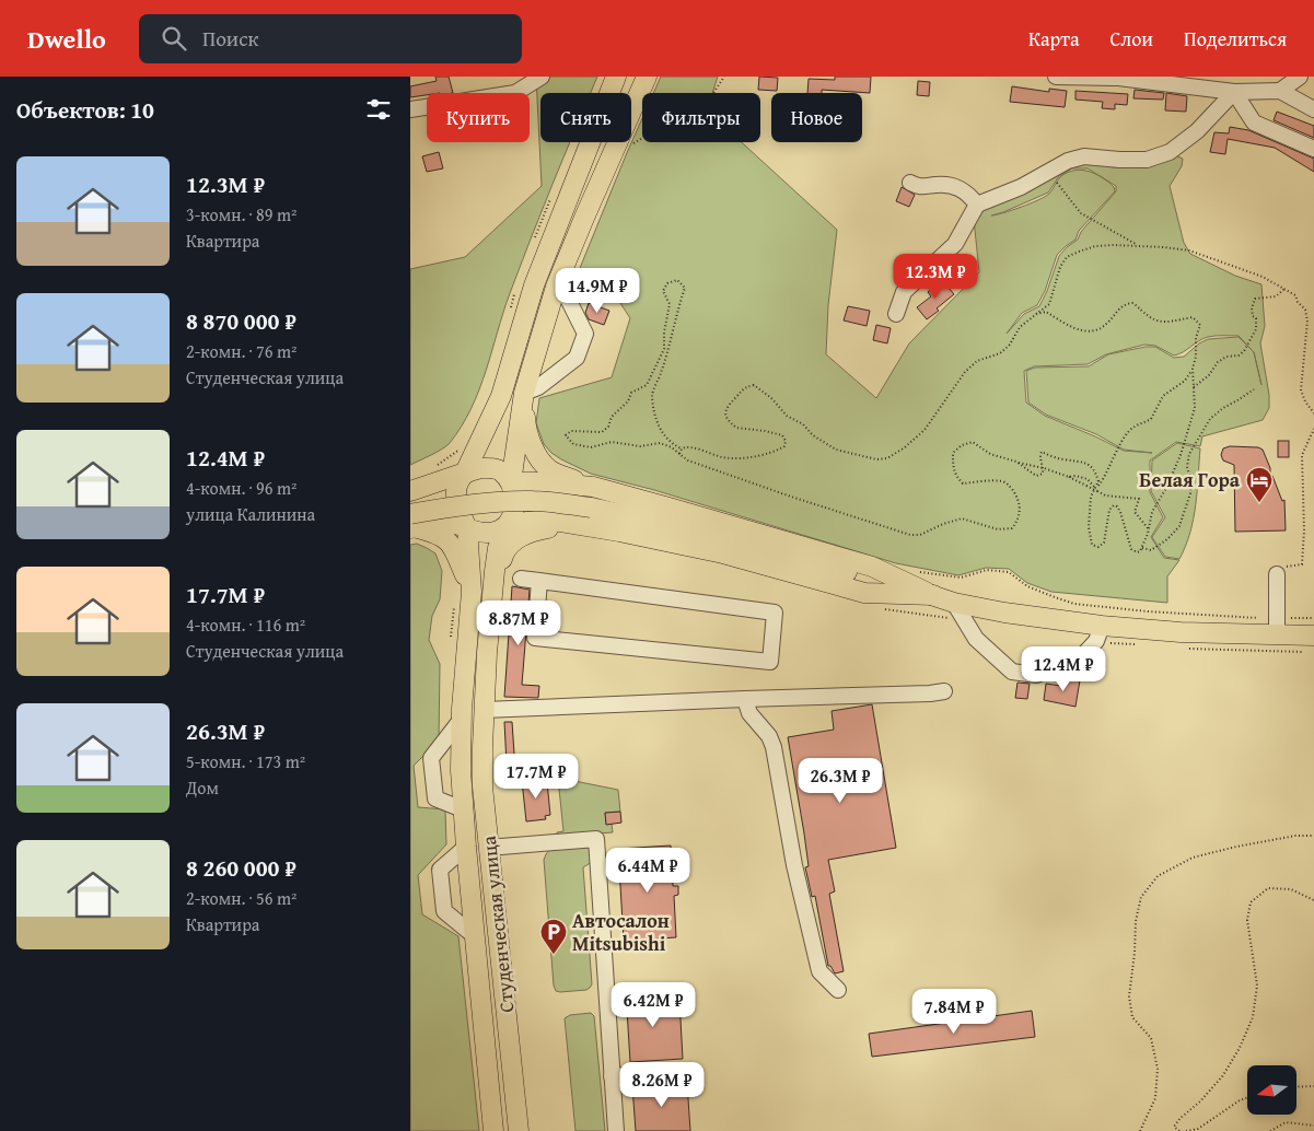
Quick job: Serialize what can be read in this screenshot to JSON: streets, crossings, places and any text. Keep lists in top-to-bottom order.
{
  "streets": {
    "main road": ["Студенческая улица"]
  },
  "places": {
    "hotel": ["Белая Гора"],
    "parking": ["Автосалон Mitsubishi"]
  },
  "north": "left",
  "page": {
    "header": "Dwello",
    "search": "Поиск",
    "nav": ["Карта", "Слои", "Поделиться"],
    "heading": "Объектов: 10",
    "chip": [
      "Купить",
      "Снять",
      "Фильтры",
      "Новое"
    ],
    "list": [
      {
        "name": "12.3M ₽",
        "note": "3-комн. · 89 m² · Квартира"
      },
      {
        "name": "8 870 000 ₽",
        "note": "2-комн. · 76 m² · Студенческая улица"
      },
      {
        "name": "12.4M ₽",
        "note": "4-комн. · 96 m² · улица Калинина"
      },
      {
        "name": "17.7M ₽",
        "note": "4-комн. · 116 m² · Студенческая улица"
      },
      {
        "name": "26.3M ₽",
        "note": "5-комн. · 173 m² · Дом"
      },
      {
        "name": "8 260 000 ₽",
        "note": "2-комн. · 56 m² · Квартира"
      }
    ],
    "price": [
      "12.3M ₽",
      "14.9M ₽",
      "8.87M ₽",
      "12.4M ₽",
      "17.7M ₽",
      "26.3M ₽",
      "6.44M ₽",
      "6.42M ₽",
      "7.84M ₽",
      "8.26M ₽"
    ]
  }
}
